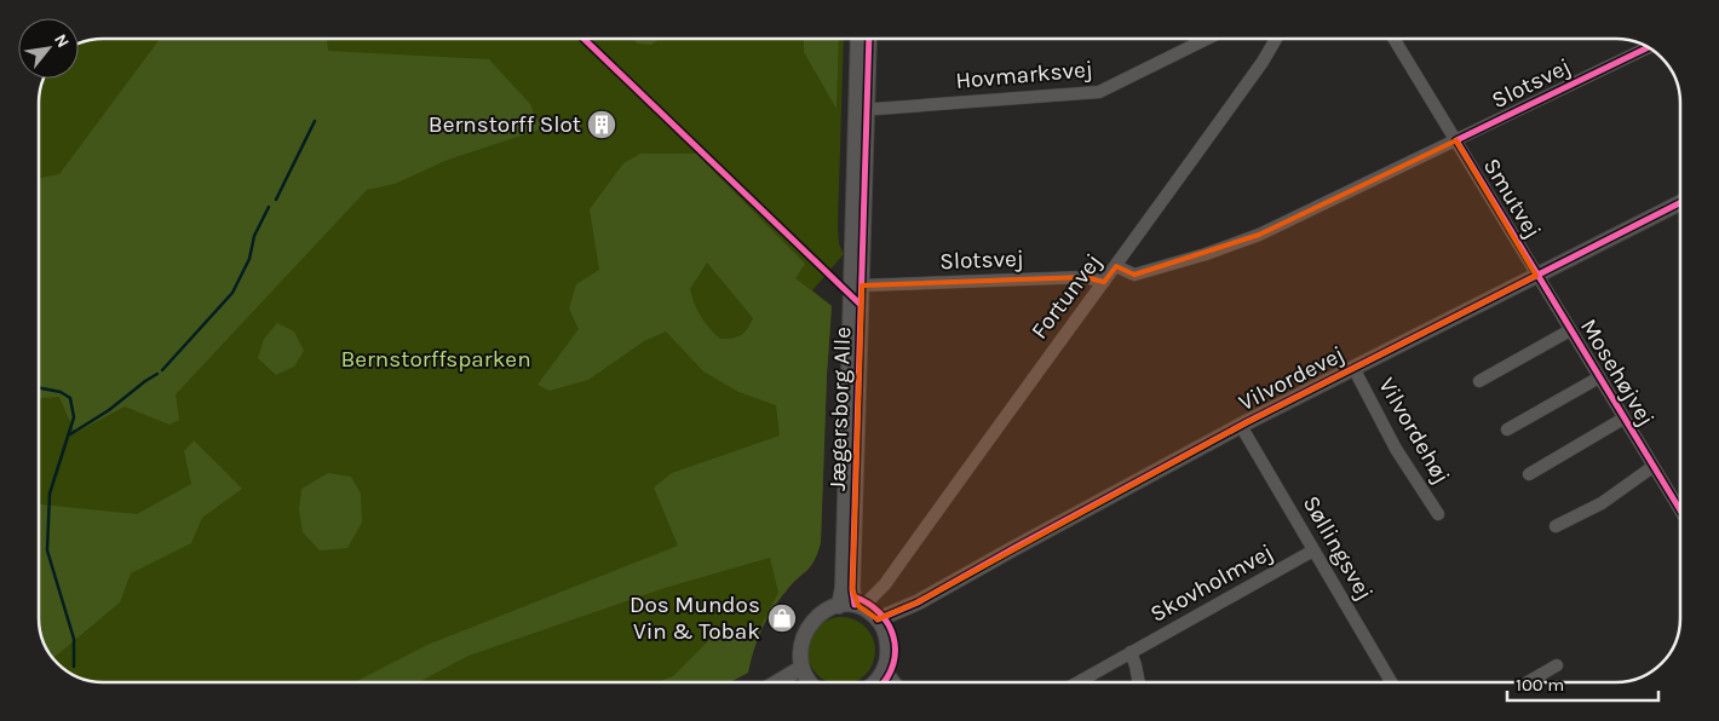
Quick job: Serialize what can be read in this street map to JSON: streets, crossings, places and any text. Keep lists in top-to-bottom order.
{
  "streets": {
    "street": [
      "Hovmarksvej",
      "Slotsvej",
      "Smutvej",
      "Fortunvej",
      "Mosehøjvej",
      "Vilvordevej",
      "Jægersborg Alle",
      "Vilvordehøj",
      "Søllingsvej",
      "Skovholmvej"
    ]
  },
  "crossings": [
    ["Hovmarksvej", "Jægersborg Alle"],
    ["Slotsvej", "Smutvej"],
    ["Slotsvej", "Fortunvej"],
    ["Slotsvej", "Jægersborg Alle"],
    ["Smutvej", "Mosehøjvej"],
    ["Smutvej", "Vilvordevej"],
    ["Fortunvej", "Vilvordevej"],
    ["Fortunvej", "Jægersborg Alle"],
    ["Mosehøjvej", "Vilvordevej"],
    ["Vilvordevej", "Jægersborg Alle"],
    ["Vilvordevej", "Vilvordehøj"],
    ["Vilvordevej", "Søllingsvej"],
    ["Søllingsvej", "Skovholmvej"]
  ],
  "parks": ["Bernstorffsparken"],
  "places": {
    "building": ["Bernstorff Slot"],
    "shop": ["Dos Mundos Vin & Tobak"]
  },
  "scale_bar": "100 m",
  "north": "top right"
}
